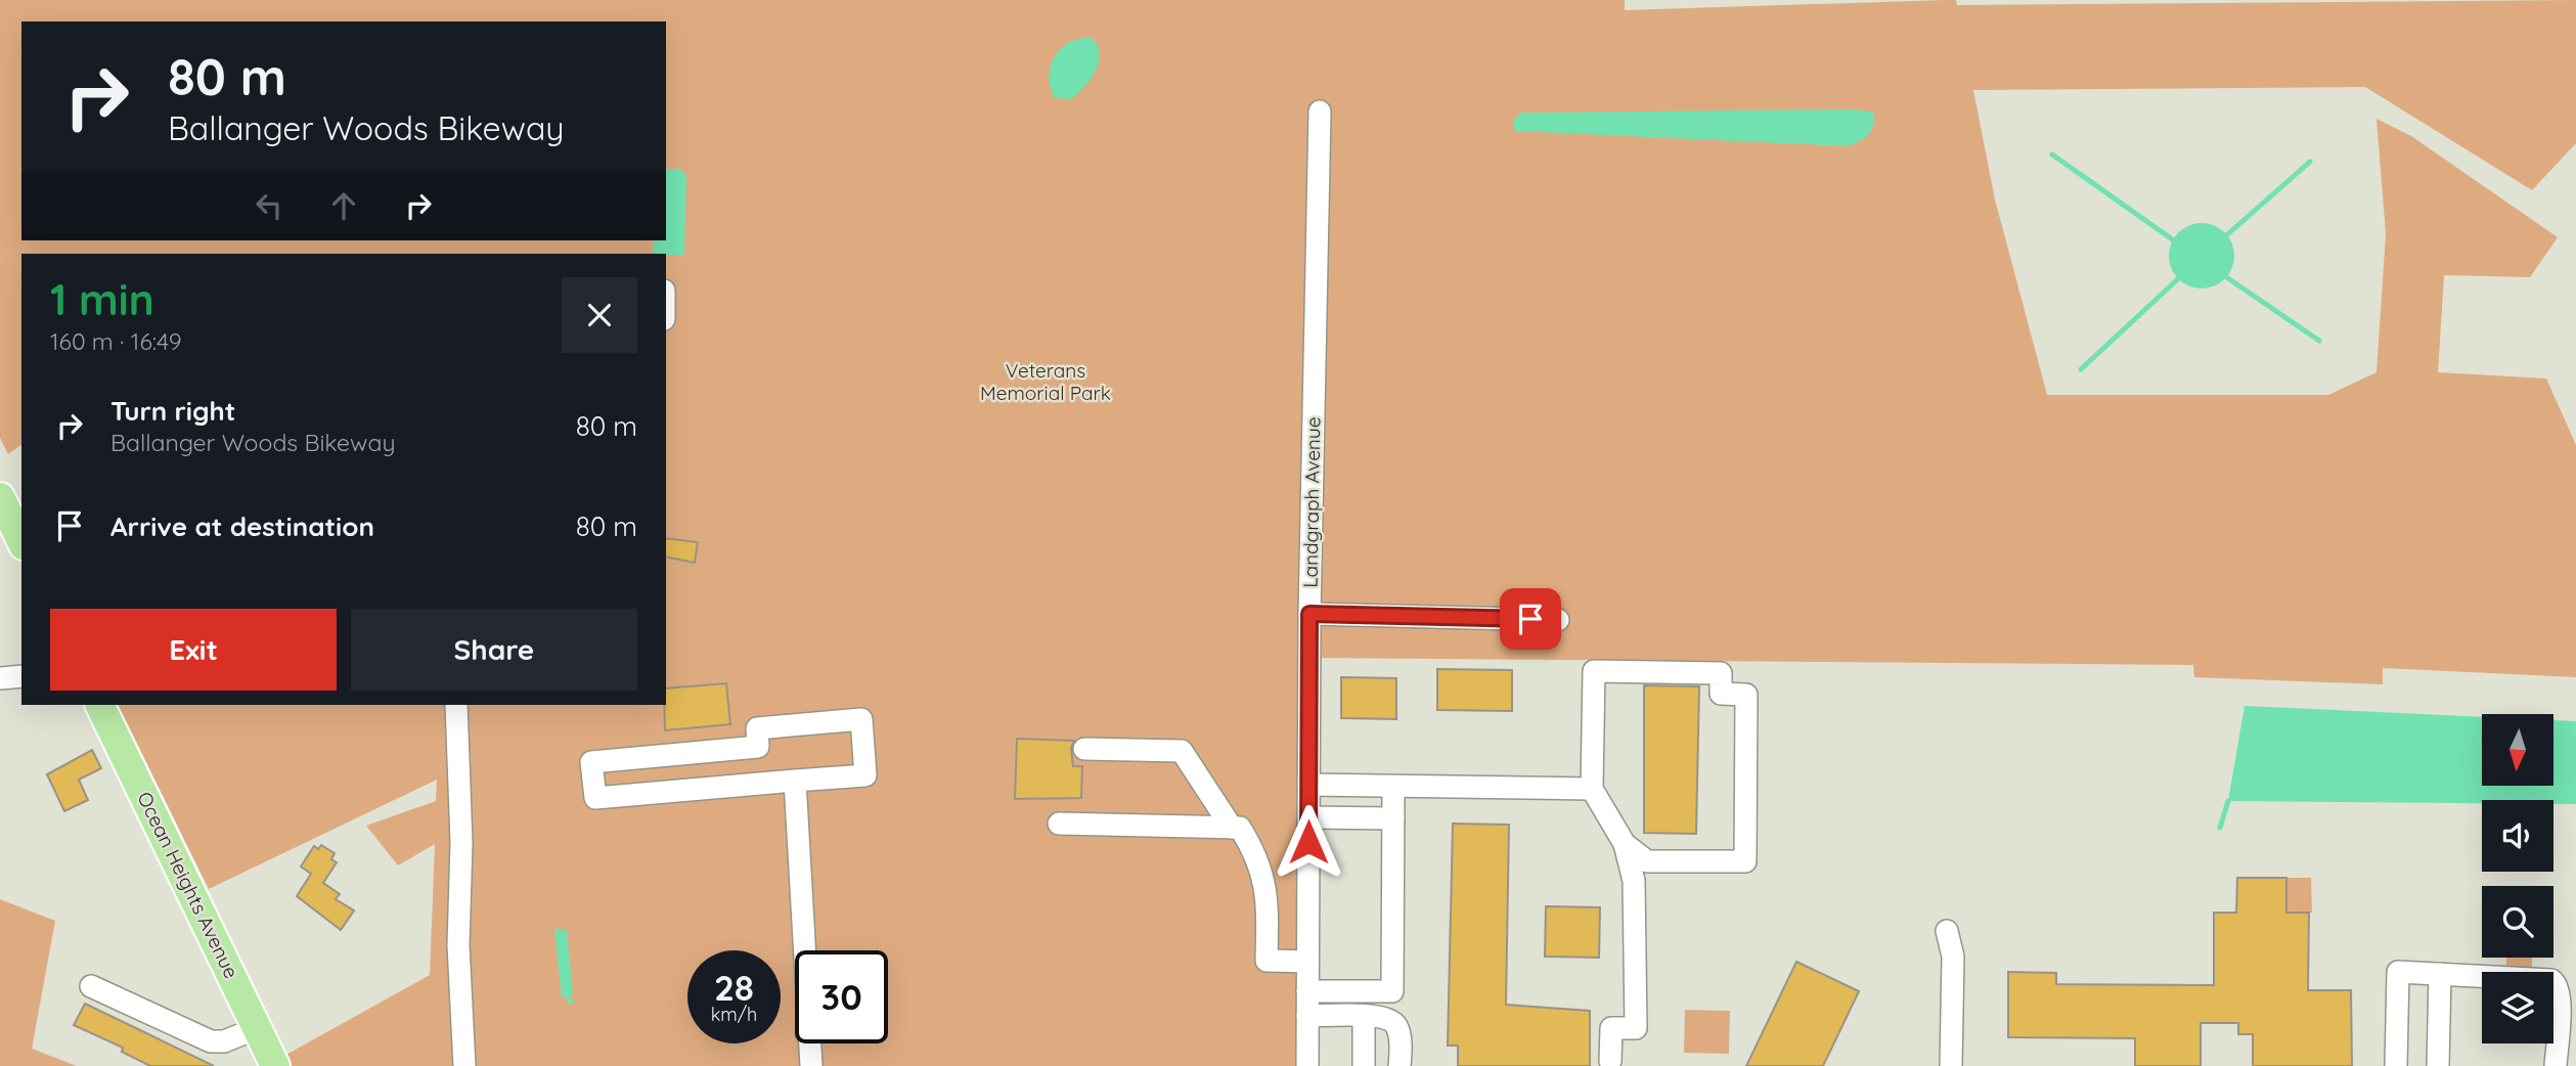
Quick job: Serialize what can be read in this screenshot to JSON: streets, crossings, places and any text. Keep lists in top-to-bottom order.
{
  "streets": {
    "main road": ["Ocean Heights Avenue"],
    "street": ["Landgraph Avenue"]
  },
  "parks": ["Veterans Memorial Park"],
  "north": "bottom",
  "page": {
    "turn": ["80 m", "Ballanger Woods Bikeway"],
    "heading": ["1 min", "160 m · 16:49"],
    "list": [
      {
        "name": "Turn right",
        "note": "Ballanger Woods Bikeway",
        "value": "80 m"
      },
      {
        "name": "Arrive at destination",
        "value": "80 m"
      }
    ],
    "buttons": ["Exit", "Share"],
    "speed": "28 km/h",
    "limit": "30"
  }
}
